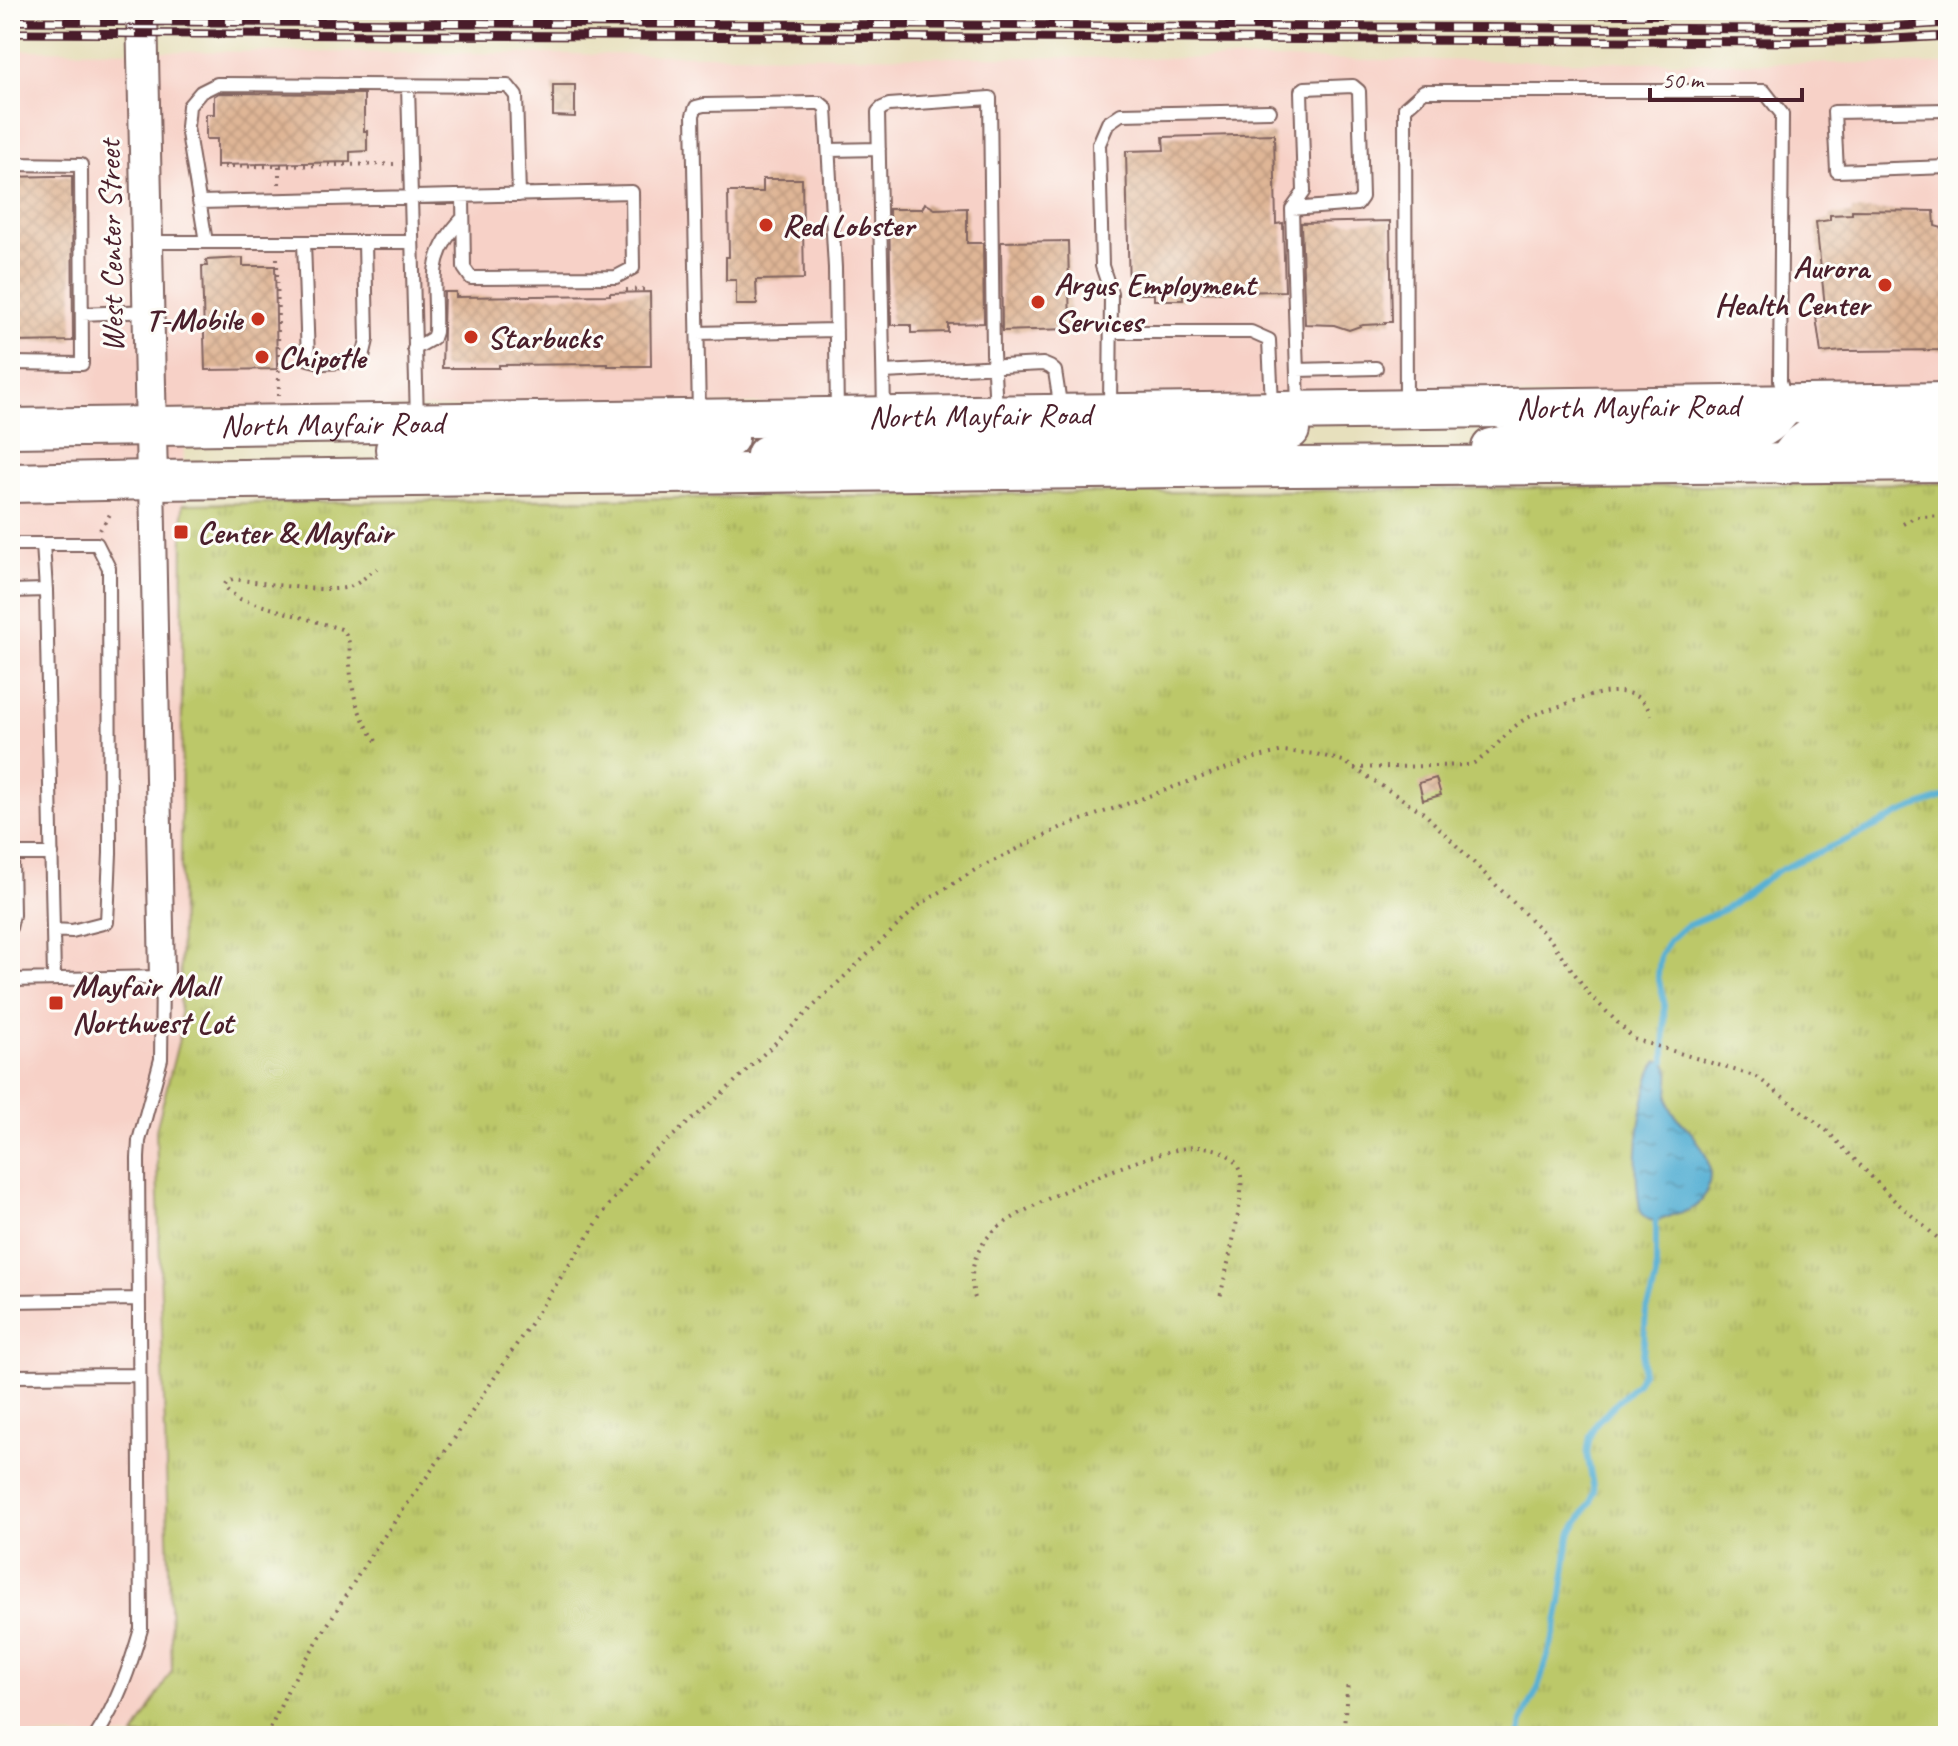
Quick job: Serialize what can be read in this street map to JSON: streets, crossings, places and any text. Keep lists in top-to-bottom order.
{
  "streets": {
    "main road": ["North Mayfair Road"],
    "street": ["West Center Street"]
  },
  "crossings": [
    ["West Center Street", "North Mayfair Road"]
  ],
  "places": {
    "other": [
      "Red Lobster",
      "Aurora Health Center",
      "Argus Employment Services",
      "T-Mobile",
      "Starbucks",
      "Chipotle"
    ],
    "transit": ["Center & Mayfair", "Mayfair Mall Northwest Lot"]
  },
  "scale_bar": "50 m"
}
